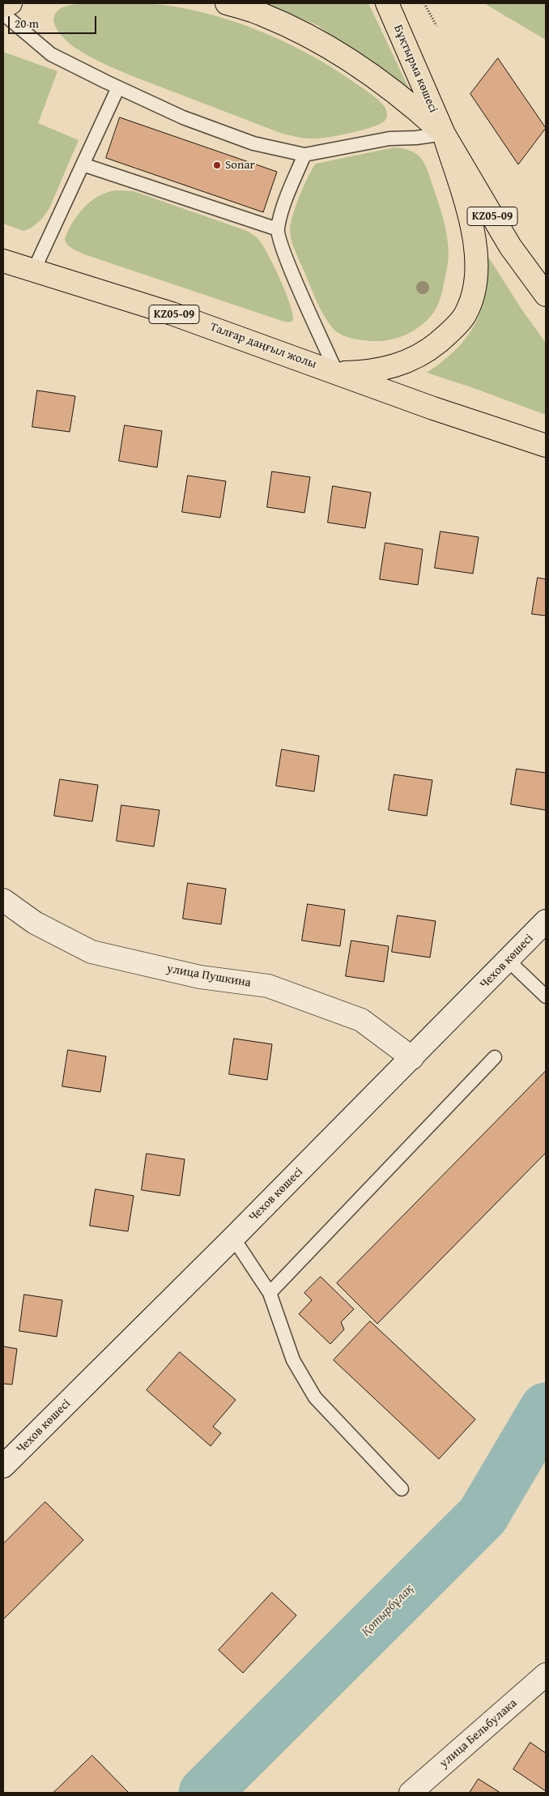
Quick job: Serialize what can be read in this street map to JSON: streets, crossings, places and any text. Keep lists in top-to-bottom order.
{
  "streets": {
    "main road": [
      "Бұқтырма көшесі",
      "KZ05-09",
      "Талғар даңғыл жолы",
      "Чехов көшесі",
      "улица Пушкина",
      "улица Бельбулака"
    ]
  },
  "crossings": [
    ["Бұқтырма көшесі", "KZ05-09"],
    ["Бұқтырма көшесі", "Талғар даңғыл жолы"],
    ["KZ05-09", "Талғар даңғыл жолы"],
    ["Чехов көшесі", "улица Пушкина"]
  ],
  "water": ["Қотырбұлақ"],
  "places": ["Sonar"],
  "scale_bar": "20 m"
}
